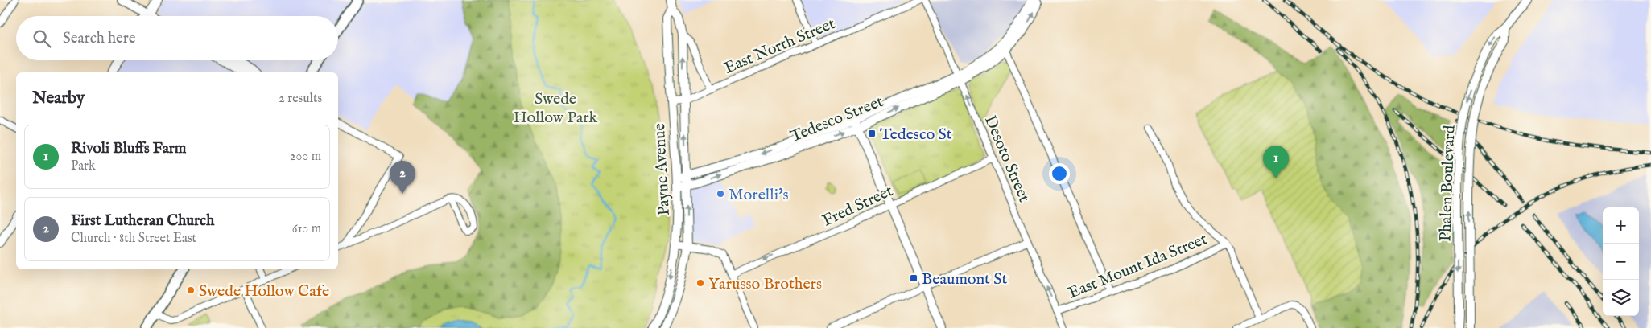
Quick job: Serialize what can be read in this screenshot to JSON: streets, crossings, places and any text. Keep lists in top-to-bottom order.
{
  "streets": {
    "street": [
      "East North Street",
      "Tedesco Street",
      "Desoto Street",
      "Payne Avenue",
      "Phalen Boulevard",
      "Fred Street",
      "East Mount Ida Street"
    ]
  },
  "crossings": [
    ["East North Street", "Payne Avenue"],
    ["Tedesco Street", "Desoto Street"],
    ["Tedesco Street", "Payne Avenue"],
    ["Desoto Street", "Fred Street"],
    ["Desoto Street", "East Mount Ida Street"]
  ],
  "one_way": ["Desoto Street", "Fred Street"],
  "parks": ["Swede Hollow Park"],
  "places": {
    "transit": ["Tedesco St", "Beaumont St"],
    "other": ["Morelli's", "Yarusso Brothers", "Swede Hollow Cafe"]
  },
  "page": {
    "search": "Search here",
    "heading": ["Nearby", "2 results"],
    "list": [
      {
        "mark": "1",
        "name": "Rivoli Bluffs Farm",
        "note": "Park",
        "value": "200 m"
      },
      {
        "mark": "2",
        "name": "First Lutheran Church",
        "note": "Church · 8th Street East",
        "value": "610 m"
      }
    ],
    "pins": ["1", "2"],
    "map_buttons": ["+", "−"]
  }
}
